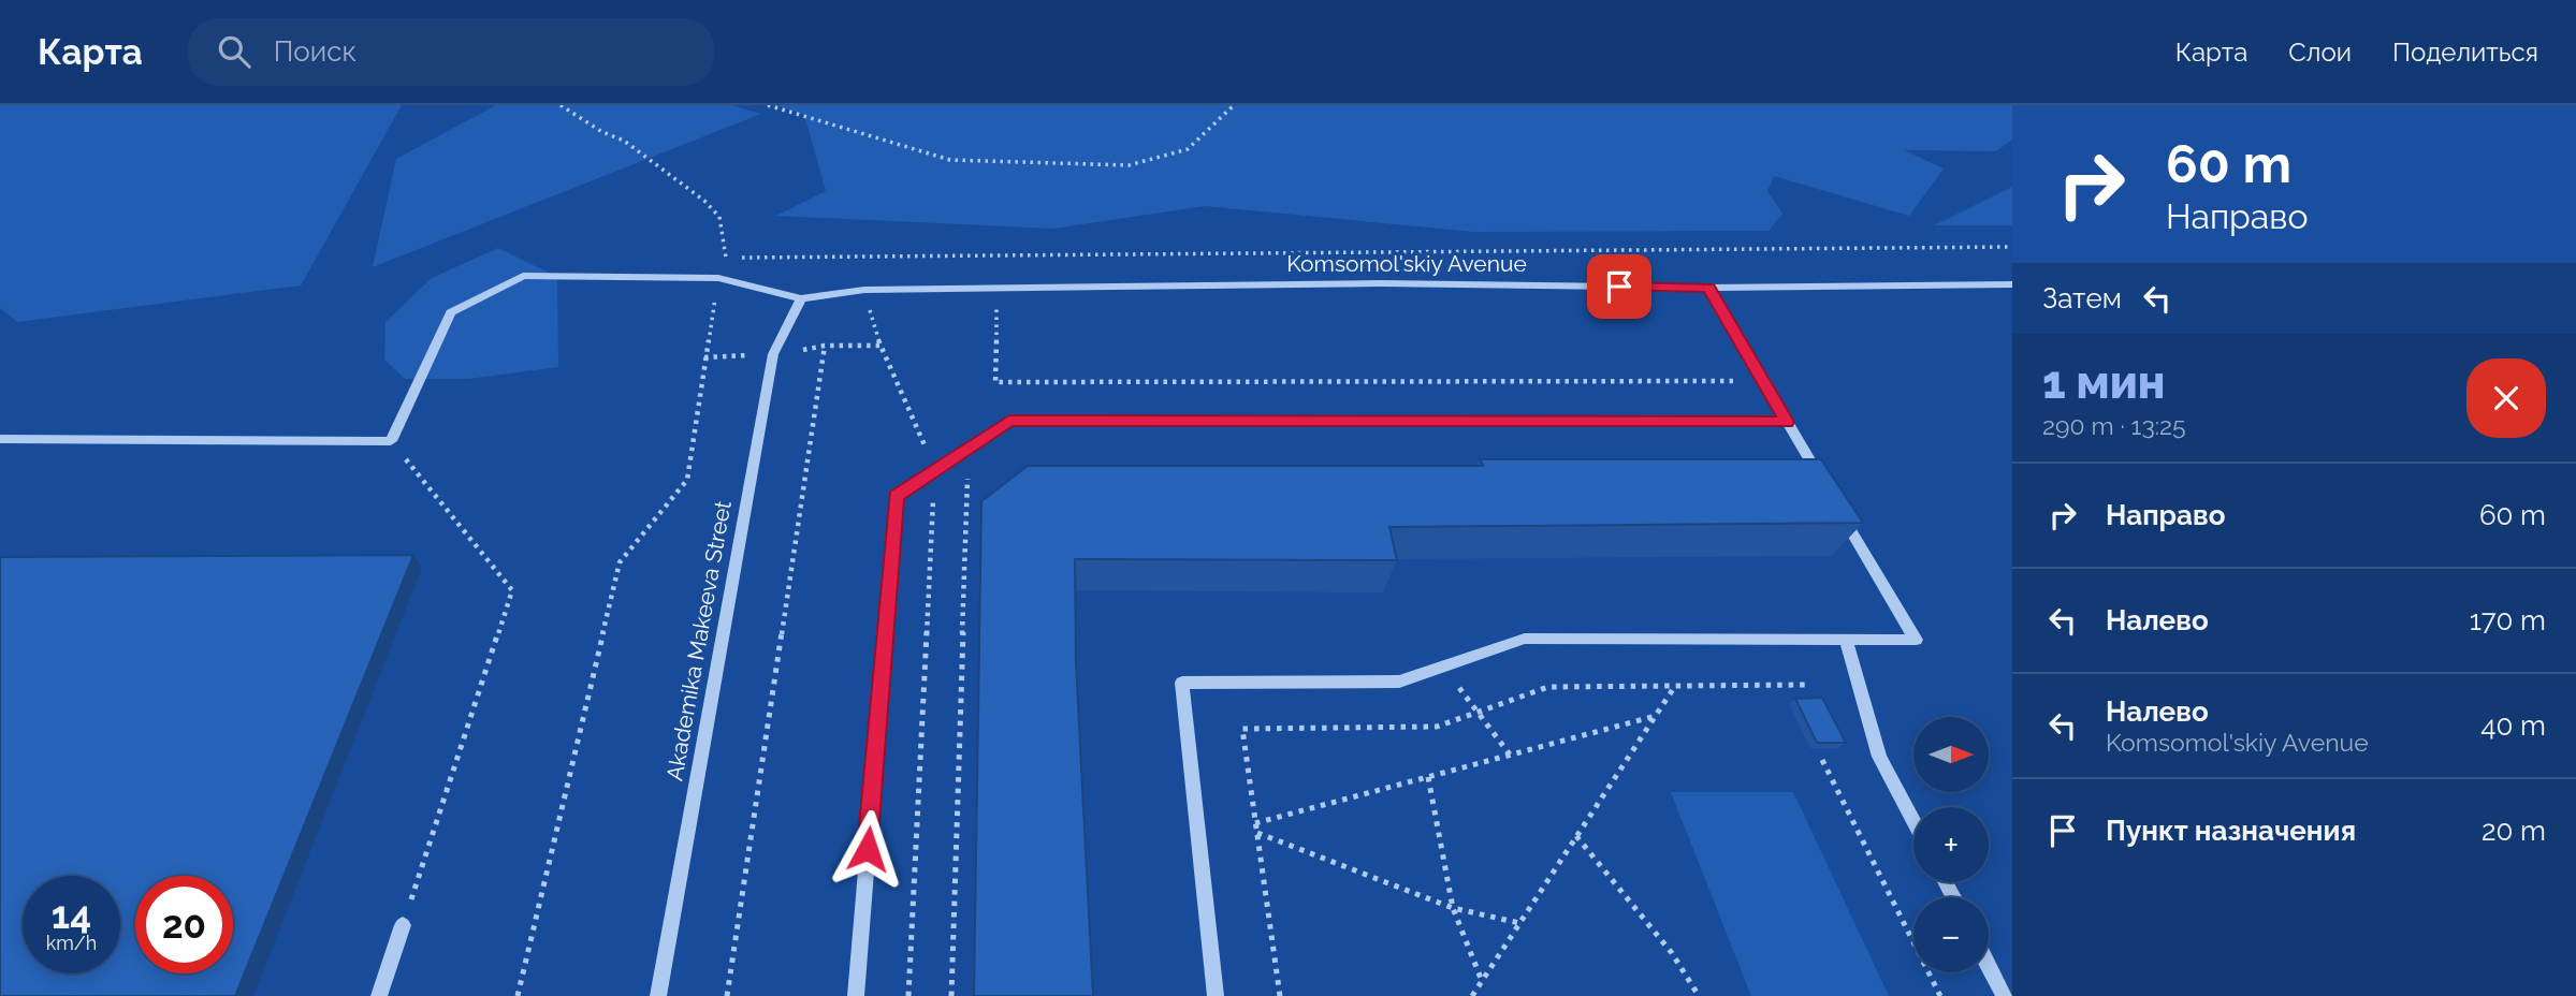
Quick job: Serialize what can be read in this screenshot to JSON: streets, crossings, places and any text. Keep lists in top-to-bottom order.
{
  "streets": {
    "street": ["Komsomol'skiy Avenue", "Akademika Makeeva Street"]
  },
  "crossings": [
    ["Komsomol'skiy Avenue", "Akademika Makeeva Street"]
  ],
  "north": "right",
  "page": {
    "header": "Карта",
    "search": "Поиск",
    "nav": ["Карта", "Слои", "Поделиться"],
    "turn": ["60 m", "Направо"],
    "then": "Затем",
    "heading": ["1 мин", "290 m · 13:25"],
    "list": [
      {
        "name": "Направо",
        "value": "60 m"
      },
      {
        "name": "Налево",
        "value": "170 m"
      },
      {
        "name": "Налево",
        "note": "Komsomol'skiy Avenue",
        "value": "40 m"
      },
      {
        "name": "Пункт назначения",
        "value": "20 m"
      }
    ],
    "map_buttons": ["+", "−"],
    "speed": "14 km/h",
    "limit": "20"
  }
}
